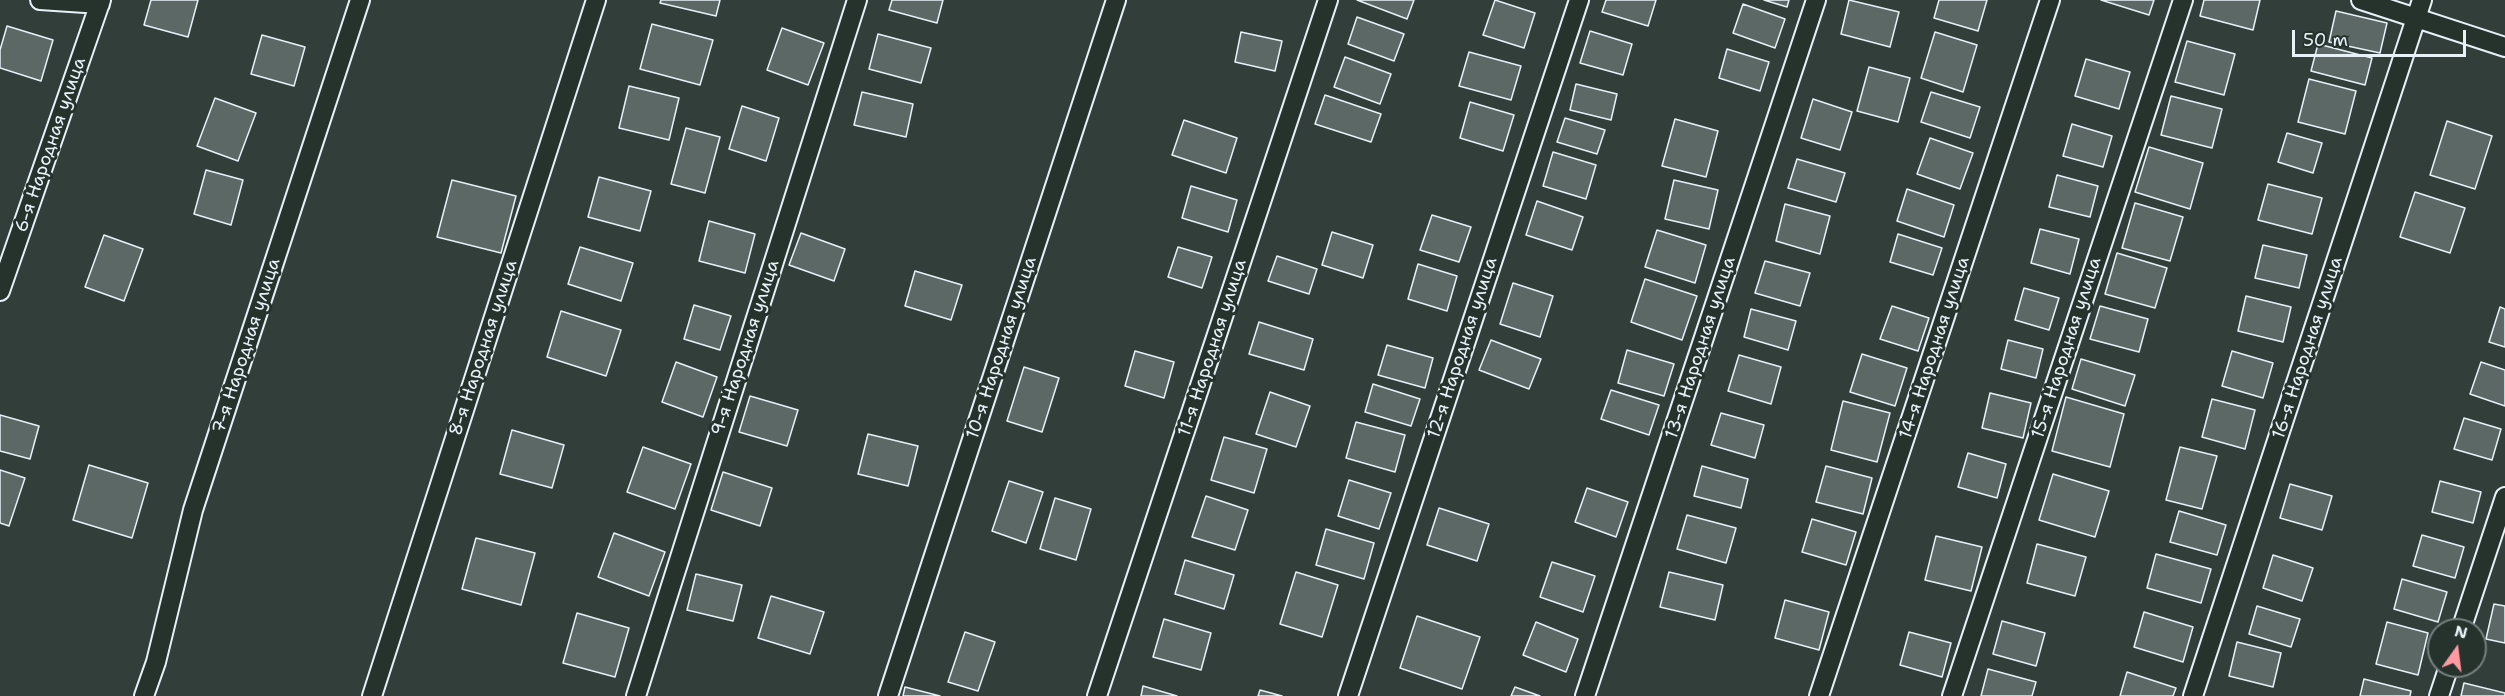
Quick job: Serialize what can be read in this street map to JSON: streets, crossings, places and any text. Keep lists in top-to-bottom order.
{
  "streets": {
    "street": [
      "6-я Народная улица",
      "7-я Народная улица",
      "8-я Народная улица",
      "9-я Народная улица",
      "10-я Народная улица",
      "11-я Народная улица",
      "12-я Народная улица",
      "13-я Народная улица",
      "14-я Народная улица",
      "15-я Народная улица",
      "16-я Народная улица"
    ]
  },
  "scale_bar": "50 m",
  "north": "top"
}
